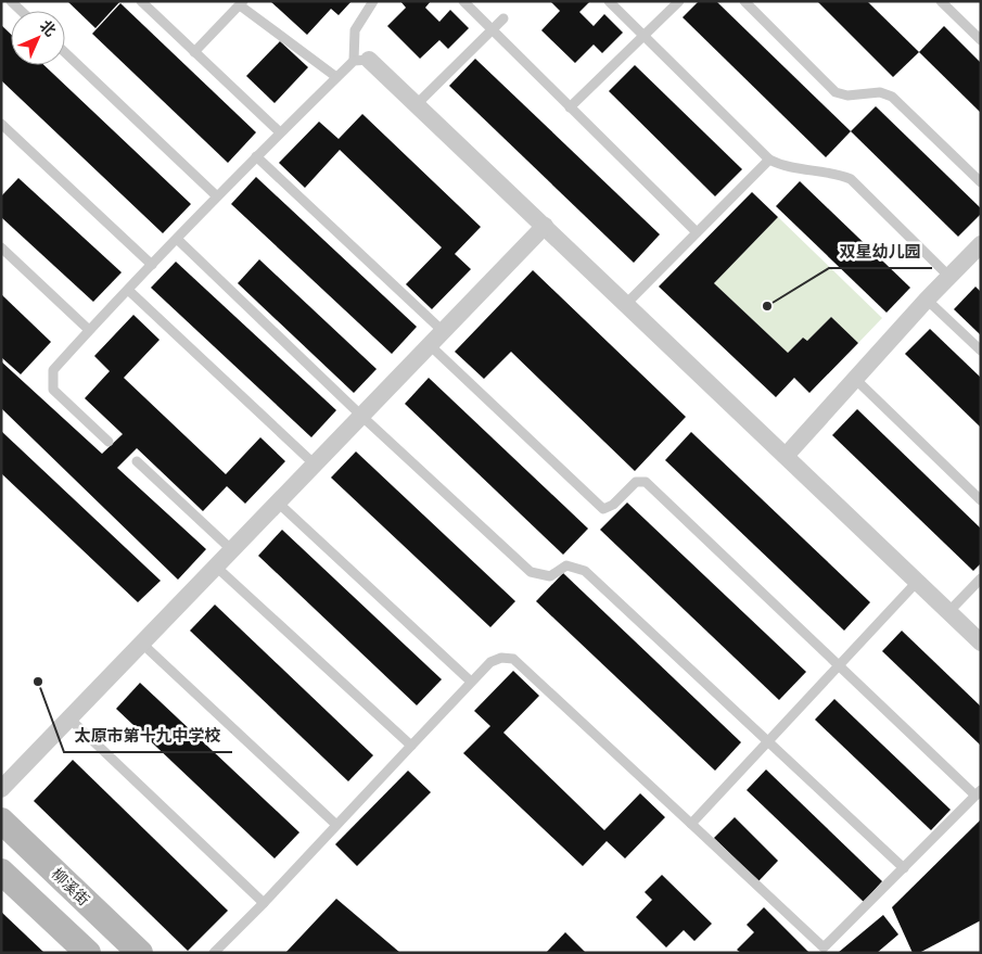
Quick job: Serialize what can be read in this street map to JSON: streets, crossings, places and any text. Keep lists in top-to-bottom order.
{
  "streets": {
    "street": ["柳溪街"]
  },
  "places": ["双星幼儿园", "太原市第十九中学校"],
  "north": "top right"
}
